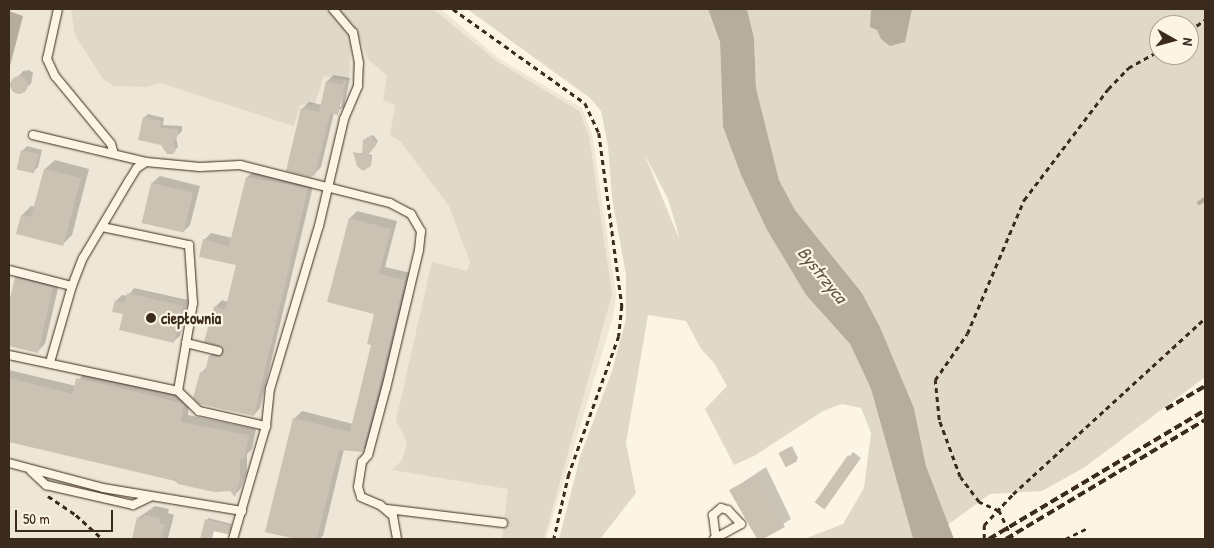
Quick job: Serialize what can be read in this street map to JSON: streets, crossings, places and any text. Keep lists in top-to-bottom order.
{
  "water": ["Bystrzyca"],
  "places": ["ciepłownia"],
  "scale_bar": "50 m",
  "north": "right"
}
